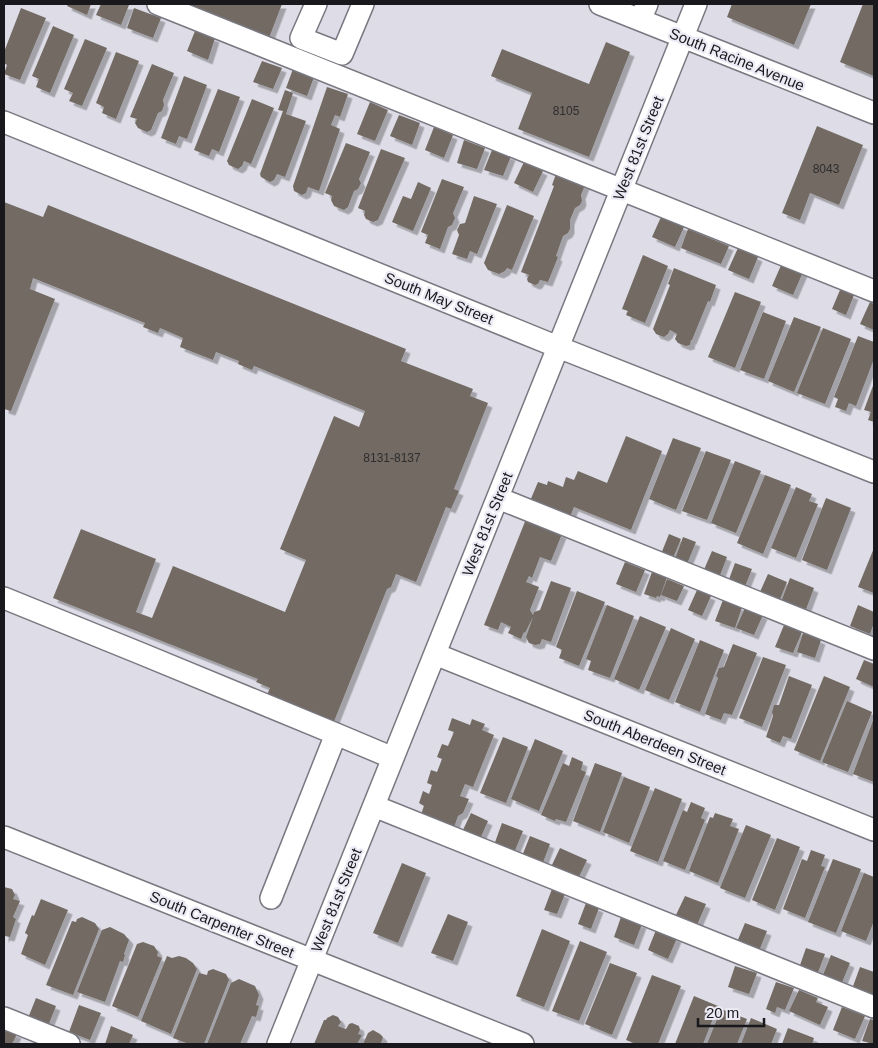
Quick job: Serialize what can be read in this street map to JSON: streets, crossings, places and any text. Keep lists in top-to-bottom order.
{
  "streets": {
    "street": [
      "South Racine Avenue",
      "West 81st Street",
      "South May Street",
      "South Aberdeen Street",
      "South Carpenter Street"
    ]
  },
  "crossings": [
    ["South Racine Avenue", "West 81st Street"],
    ["West 81st Street", "South May Street"],
    ["West 81st Street", "South Aberdeen Street"],
    ["West 81st Street", "South Carpenter Street"]
  ],
  "house_numbers": ["8105", "8043", "8131-8137"],
  "scale_bar": "20 m"
}
